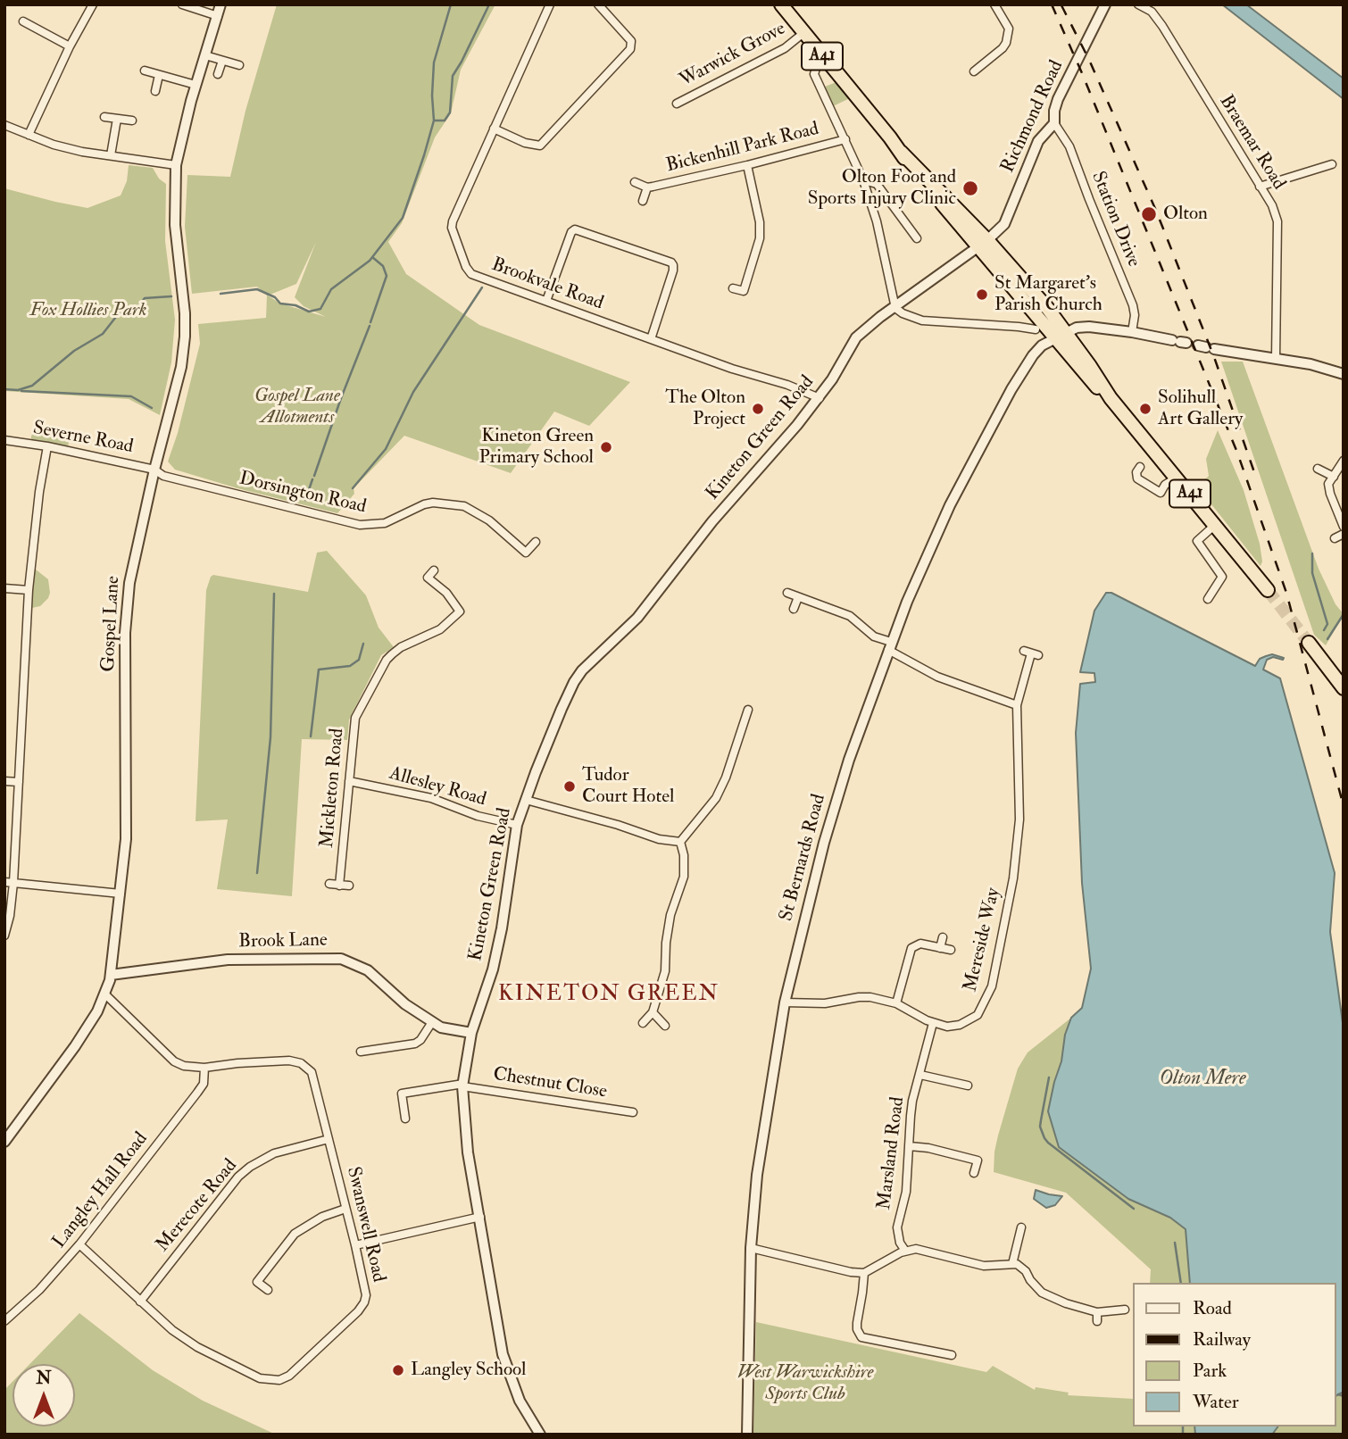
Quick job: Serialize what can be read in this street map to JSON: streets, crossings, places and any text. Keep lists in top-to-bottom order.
{
  "streets": {
    "highway": ["A41"],
    "street": [
      "Warwick Grove",
      "Richmond Road",
      "Braemar Road",
      "Bickenhill Park Road",
      "Station Drive",
      "Brookvale Road",
      "Severne Road",
      "Kineton Green Road",
      "Dorsington Road",
      "Gospel Lane",
      "Allesley Road",
      "Mickleton Road",
      "St Bernards Road",
      "Mereside Way",
      "Brook Lane",
      "Chestnut Close",
      "Marsland Road",
      "Langley Hall Road",
      "Merecote Road",
      "Swanswell Road"
    ]
  },
  "crossings": [
    ["Warwick Grove", "A41"],
    ["A41", "Richmond Road"],
    ["A41", "St Bernards Road"],
    ["Richmond Road", "Station Drive"],
    ["Richmond Road", "Kineton Green Road"],
    ["Brookvale Road", "Kineton Green Road"],
    ["Severne Road", "Dorsington Road"],
    ["Severne Road", "Gospel Lane"],
    ["Kineton Green Road", "Allesley Road"],
    ["Kineton Green Road", "Brook Lane"],
    ["Kineton Green Road", "Chestnut Close"],
    ["Dorsington Road", "Gospel Lane"],
    ["Gospel Lane", "Brook Lane"],
    ["Gospel Lane", "Swanswell Road"],
    ["Allesley Road", "Mickleton Road"],
    ["St Bernards Road", "Mereside Way"],
    ["Mereside Way", "Marsland Road"],
    ["Langley Hall Road", "Swanswell Road"],
    ["Merecote Road", "Swanswell Road"]
  ],
  "districts": ["KINETON GREEN"],
  "water": ["Olton Mere"],
  "parks": ["Fox Hollies Park", "Gospel Lane Allotments", "West Warwickshire Sports Club"],
  "places": [
    "Olton Foot and Sports Injury Clinic",
    "Olton",
    "St Margaret's Parish Church",
    "The Olton Project",
    "Solihull Art Gallery",
    "Kineton Green Primary School",
    "Tudor Court Hotel",
    "Langley School"
  ],
  "legend": [
    "Road",
    "Railway",
    "Park",
    "Water"
  ],
  "north": "top"
}
